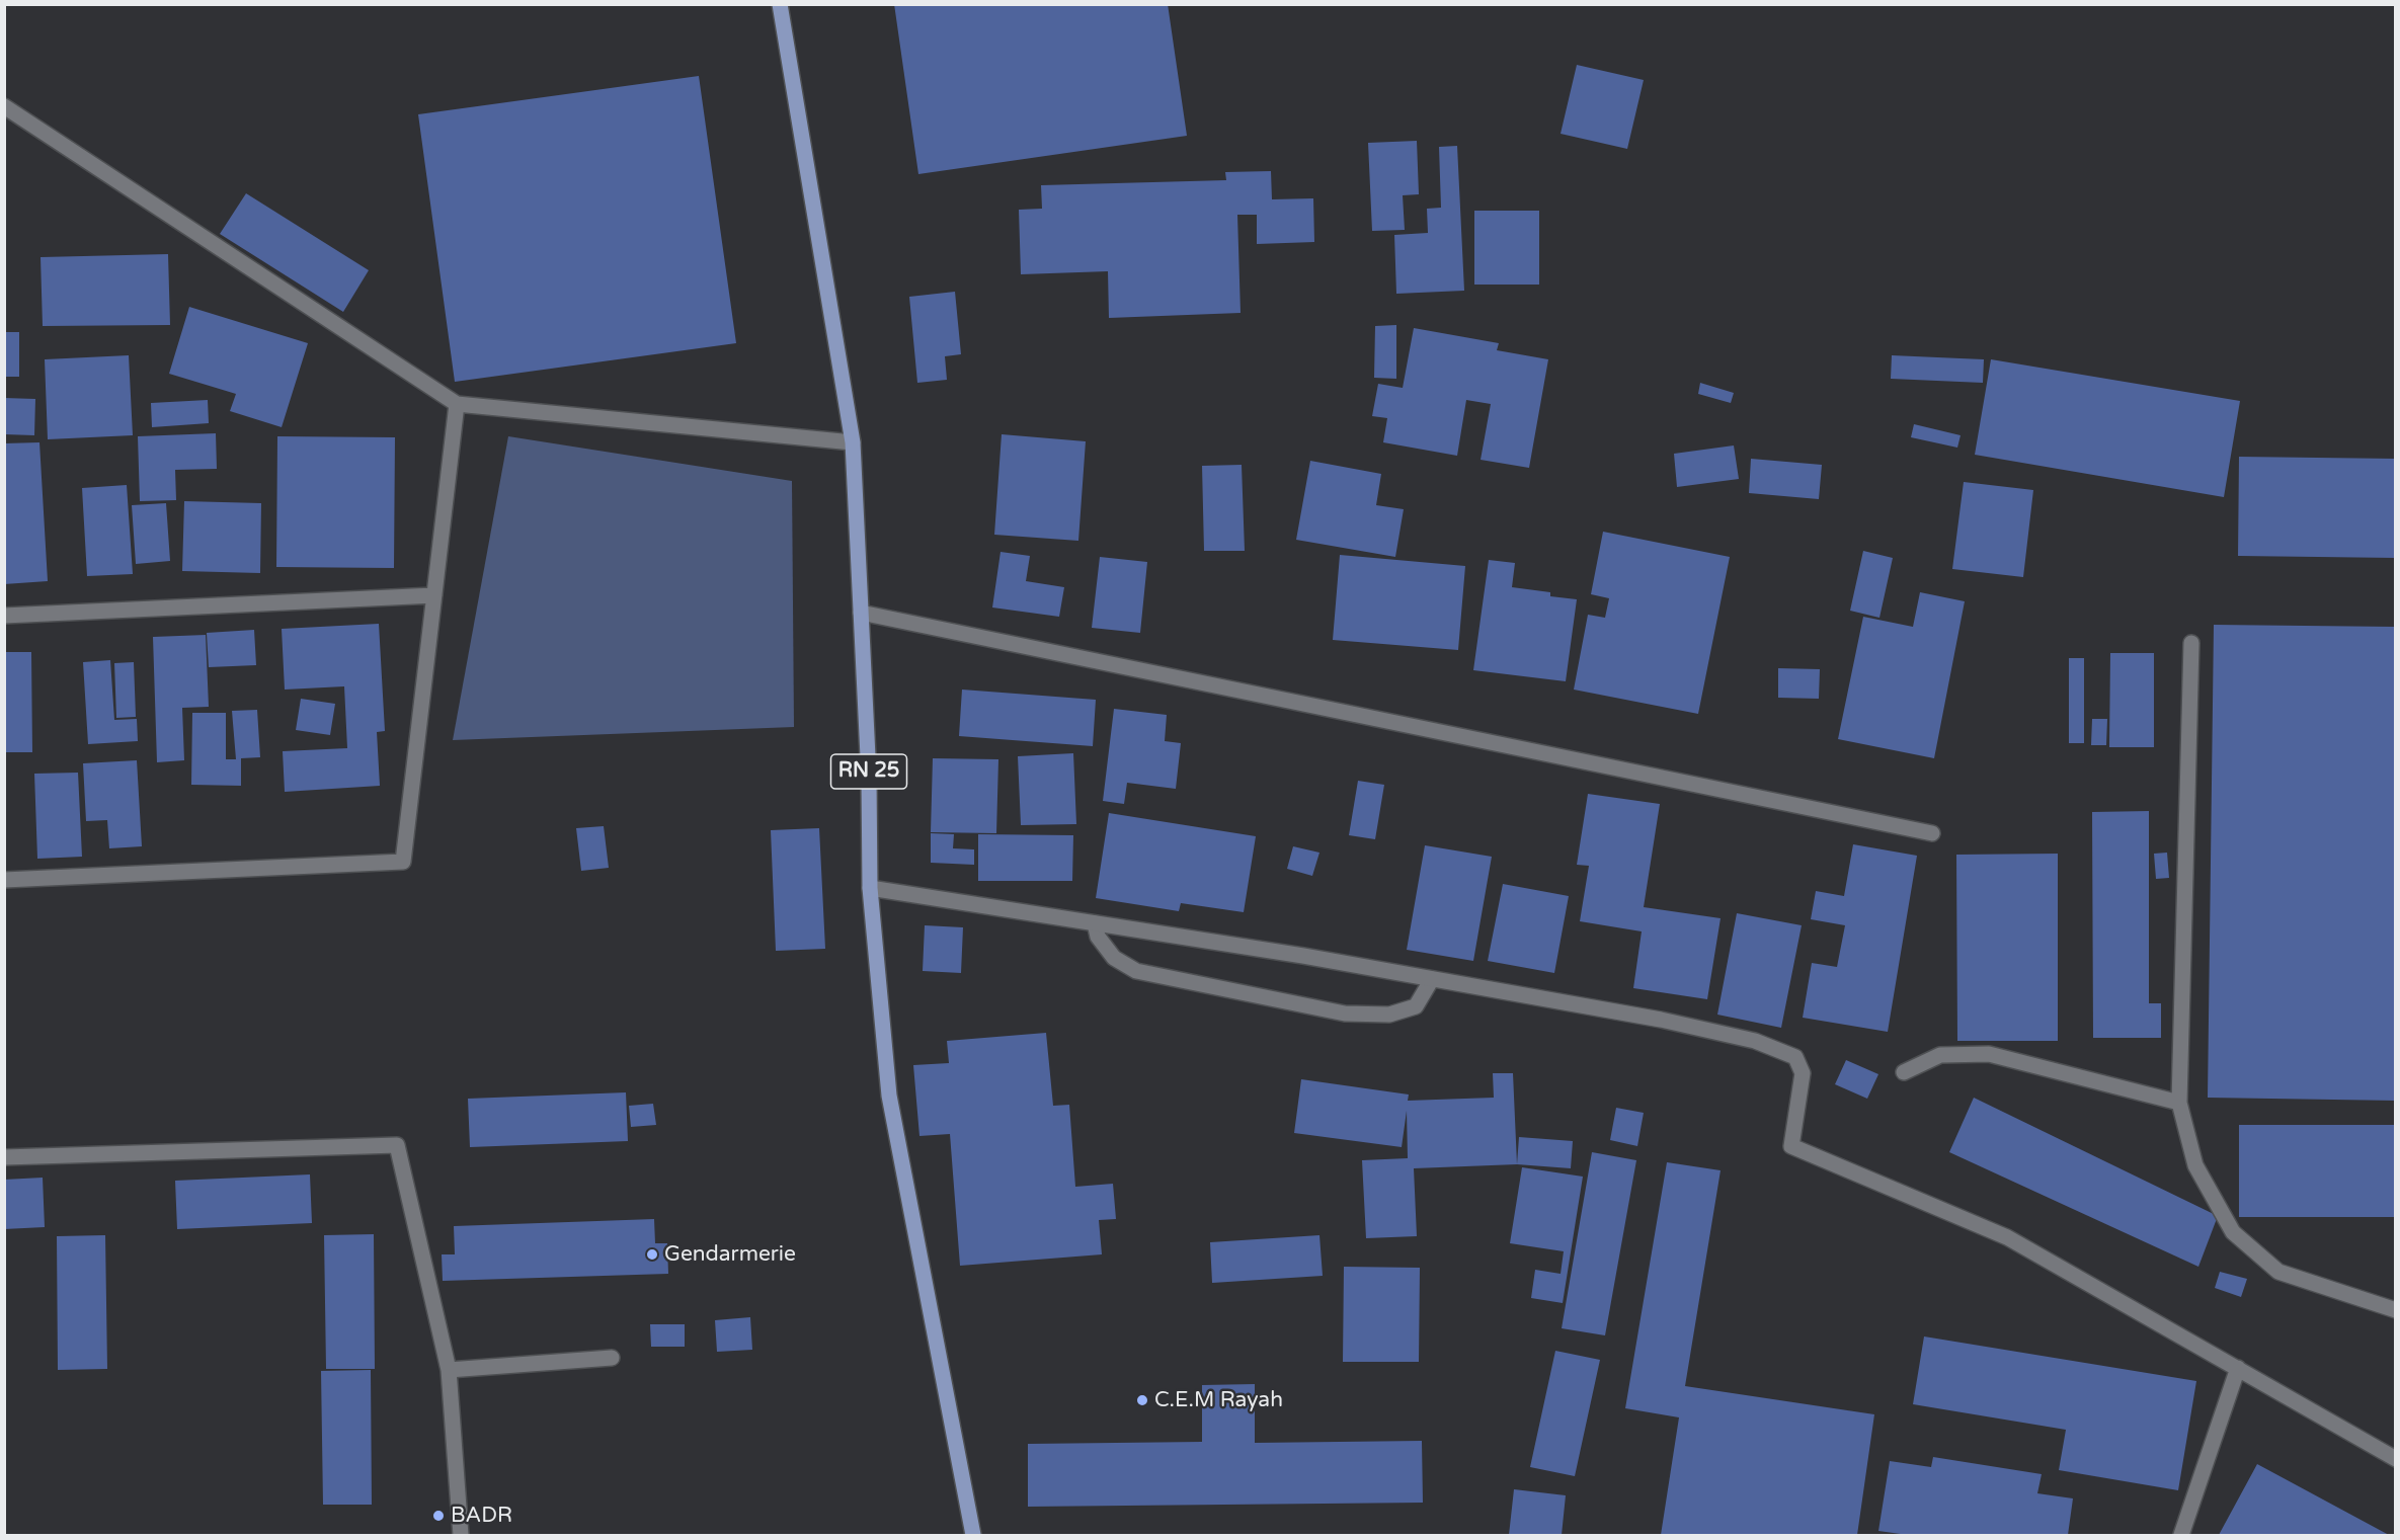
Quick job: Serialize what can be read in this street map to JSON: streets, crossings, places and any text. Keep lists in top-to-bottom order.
{
  "streets": {
    "main road": ["RN 25"]
  },
  "places": ["Gendarmerie", "C.E.M Rayah", "BADR"]
}
